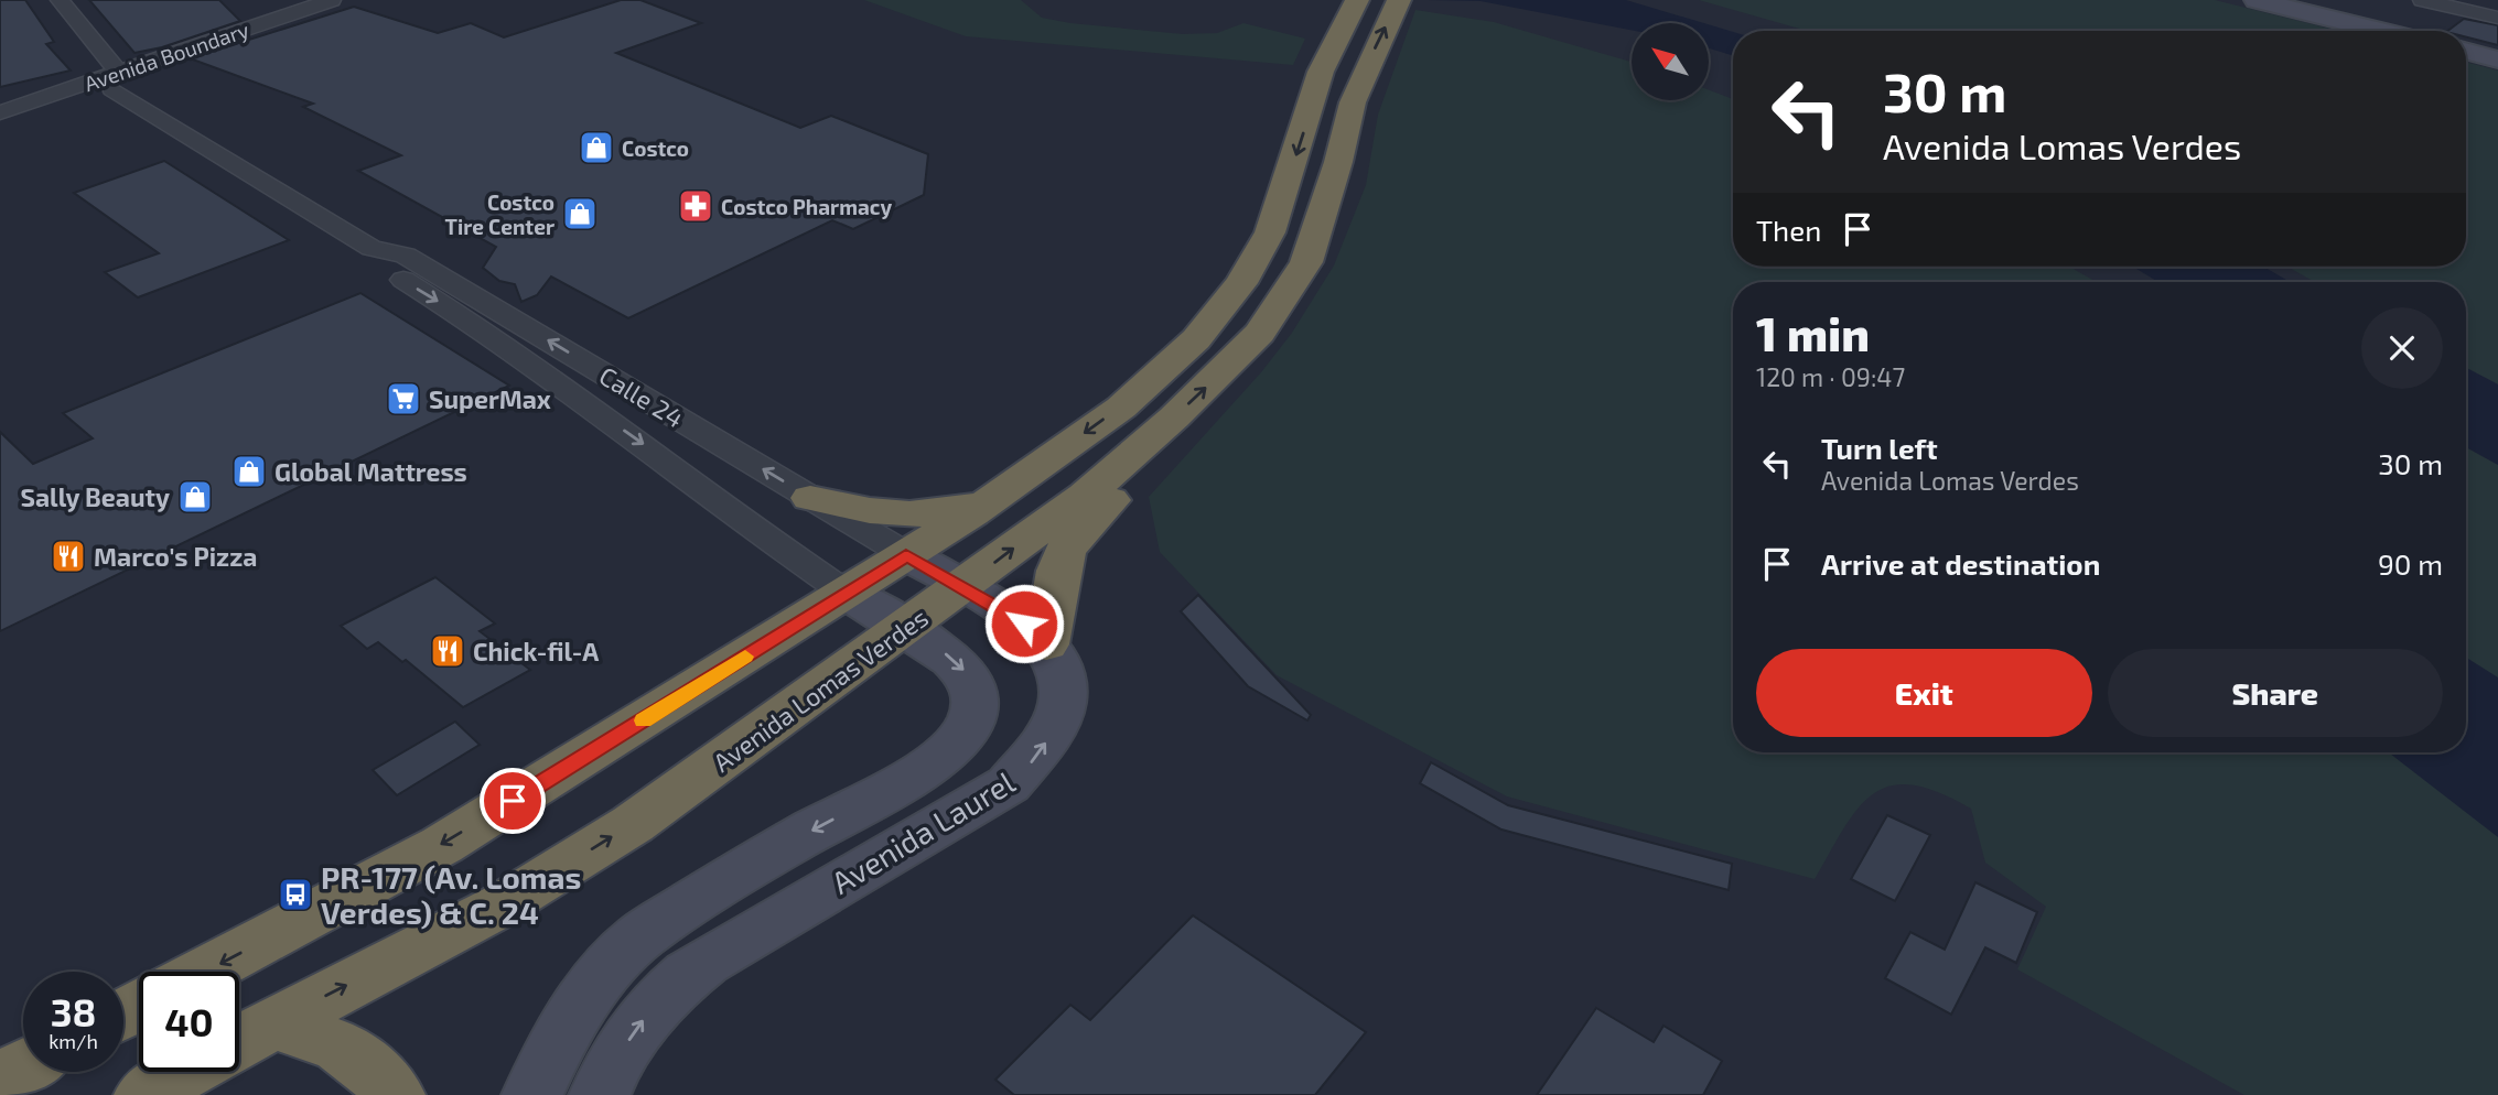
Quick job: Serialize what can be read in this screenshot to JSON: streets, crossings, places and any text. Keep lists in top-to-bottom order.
{
  "streets": {
    "highway": ["Avenida Lomas Verdes"],
    "street": ["Avenida Boundary", "Calle 24", "Avenida Laurel"]
  },
  "crossings": [
    ["Avenida Boundary", "Calle 24"],
    ["Calle 24", "Avenida Lomas Verdes"],
    ["Calle 24", "Avenida Laurel"],
    ["Avenida Lomas Verdes", "Avenida Laurel"]
  ],
  "places": {
    "shop": [
      "Costco",
      "Costco Tire Center",
      "Global Mattress",
      "Sally Beauty"
    ],
    "pharmacy": ["Costco Pharmacy"],
    "supermarket": ["SuperMax"],
    "restaurant": ["Marco's Pizza", "Chick-fil-A"],
    "bus stop": ["PR-177 (Av. Lomas Verdes) & C. 24"]
  },
  "north": "top left",
  "page": {
    "turn": ["30 m", "Avenida Lomas Verdes"],
    "then": "Then",
    "heading": ["1 min", "120 m · 09:47"],
    "list": [
      {
        "name": "Turn left",
        "note": "Avenida Lomas Verdes",
        "value": "30 m"
      },
      {
        "name": "Arrive at destination",
        "value": "90 m"
      }
    ],
    "buttons": ["Exit", "Share"],
    "speed": "38 km/h",
    "limit": "40"
  }
}
